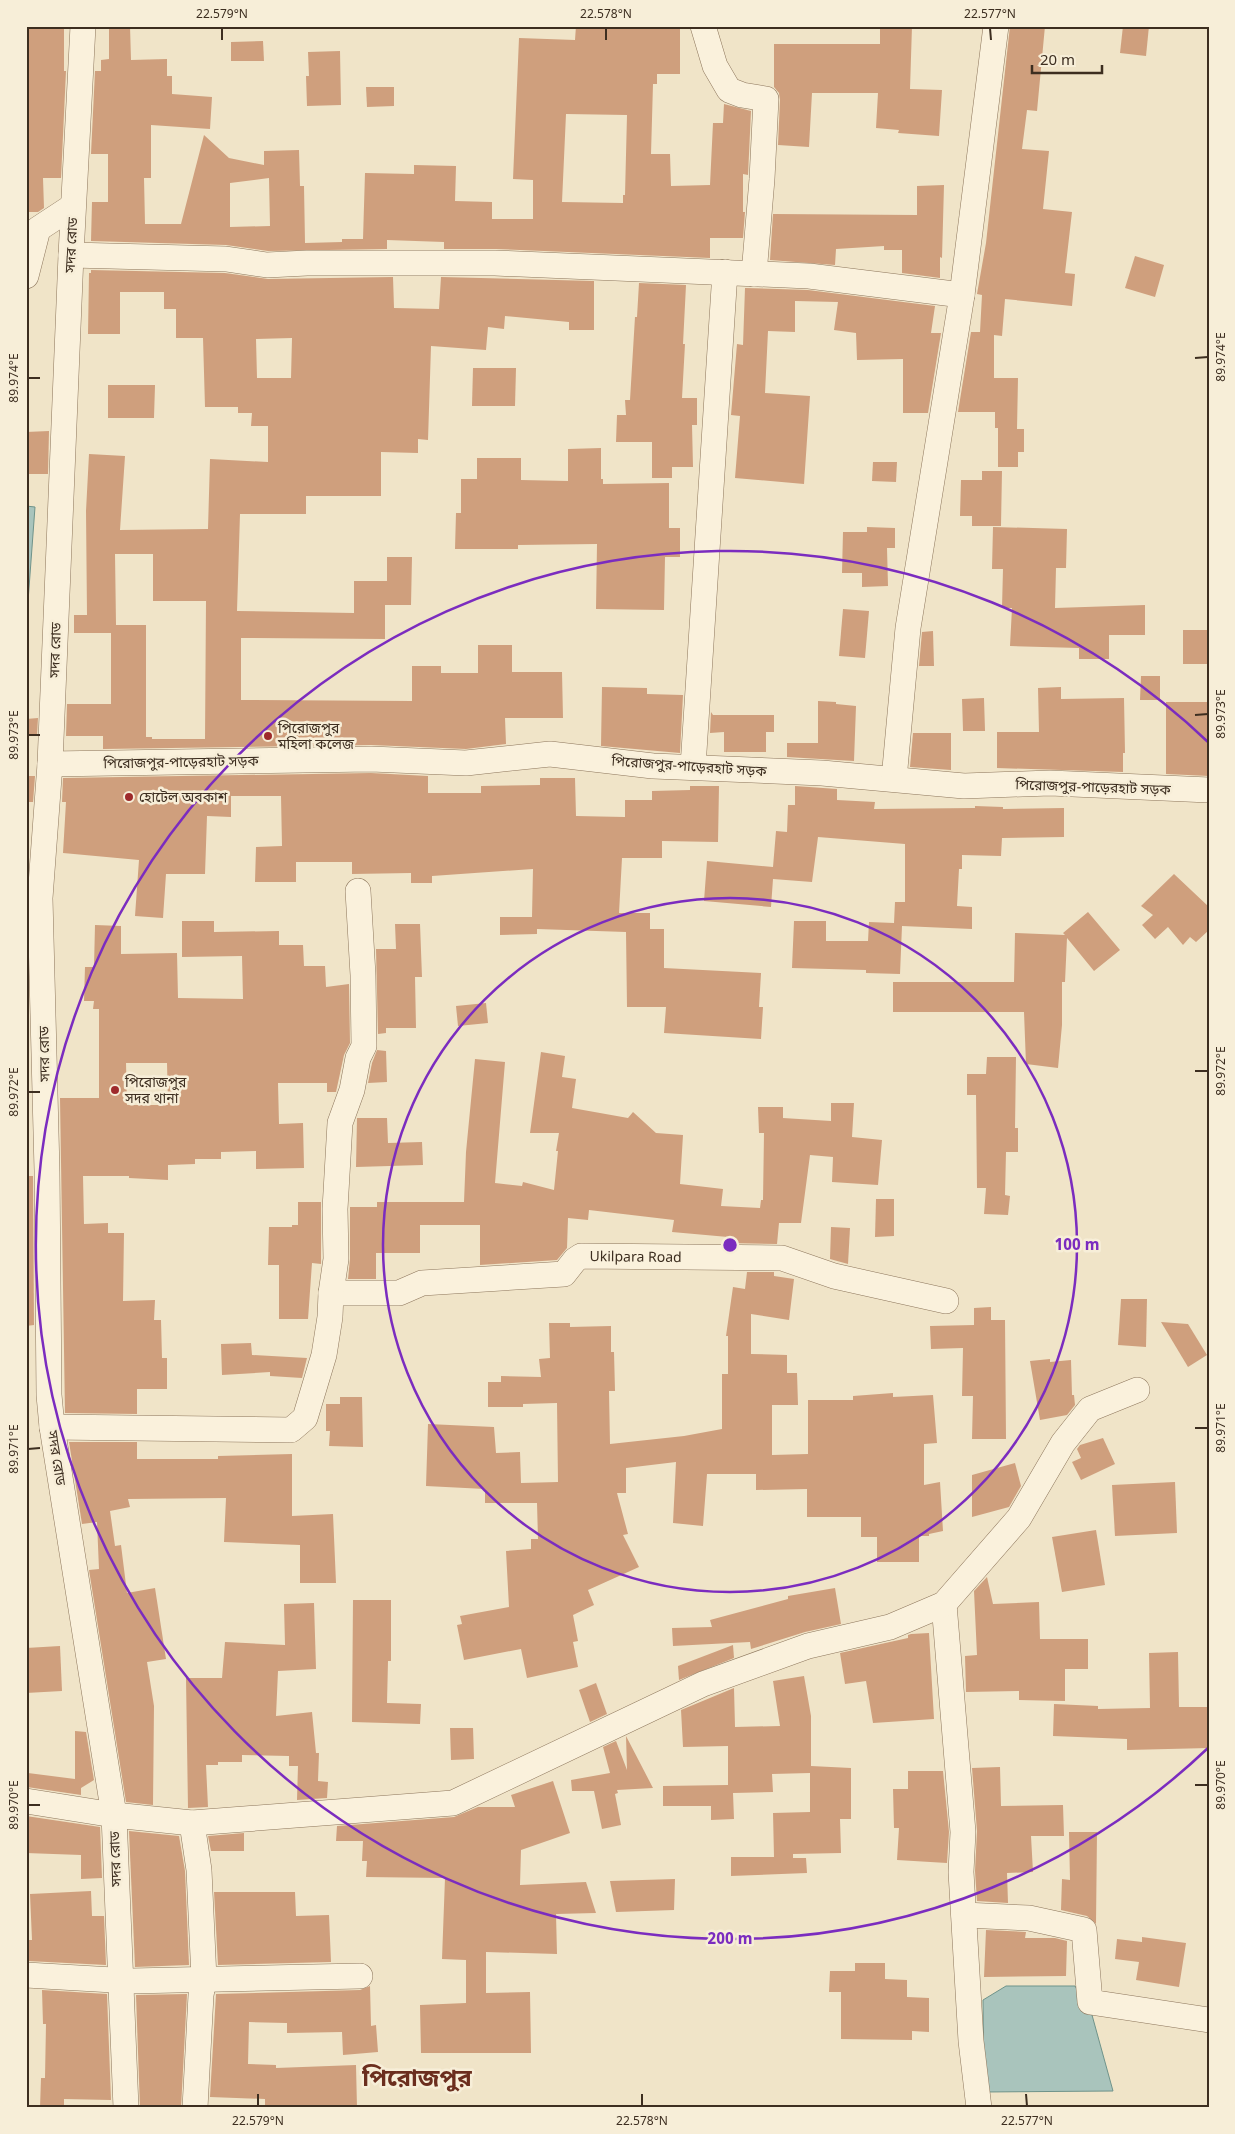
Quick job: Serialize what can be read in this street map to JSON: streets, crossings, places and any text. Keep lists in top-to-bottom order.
{
  "streets": {
    "street": ["সদর রোড", "পিরোজপুর-পাড়েরহাট সড়ক", "Ukilpara Road"]
  },
  "crossings": [
    ["সদর রোড", "পিরোজপুর-পাড়েরহাট সড়ক"]
  ],
  "districts": ["পিরোজপুর"],
  "places": ["পিরোজপুর মহিলা কলেজ", "হোটেল অবকাশ", "পিরোজপুর সদর থানা"],
  "scale_bar": "20 m",
  "coordinates": [
    "22.579°N",
    "22.578°N",
    "22.577°N",
    "89.974°E",
    "89.973°E",
    "89.972°E",
    "89.971°E",
    "89.970°E"
  ],
  "rings": ["100 m", "200 m"]
}
